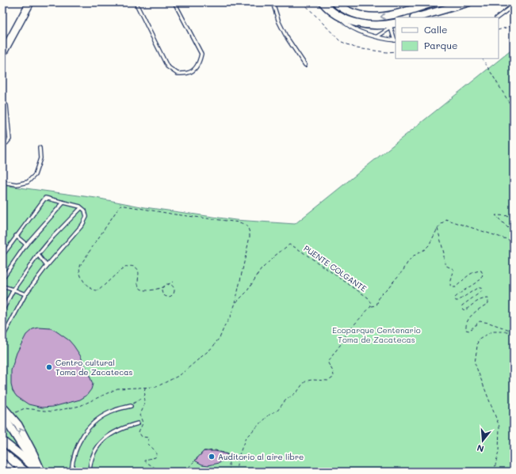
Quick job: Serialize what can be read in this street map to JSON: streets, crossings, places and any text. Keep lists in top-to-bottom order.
{
  "streets": {
    "path": ["PUENTE COLGANTE"]
  },
  "parks": ["Ecoparque Centenario Toma de Zacatecas"],
  "places": ["Centro cultural Toma de Zacatecas", "Auditorio al aire libre"],
  "legend": ["Calle", "Parque"],
  "north": "bottom"
}
